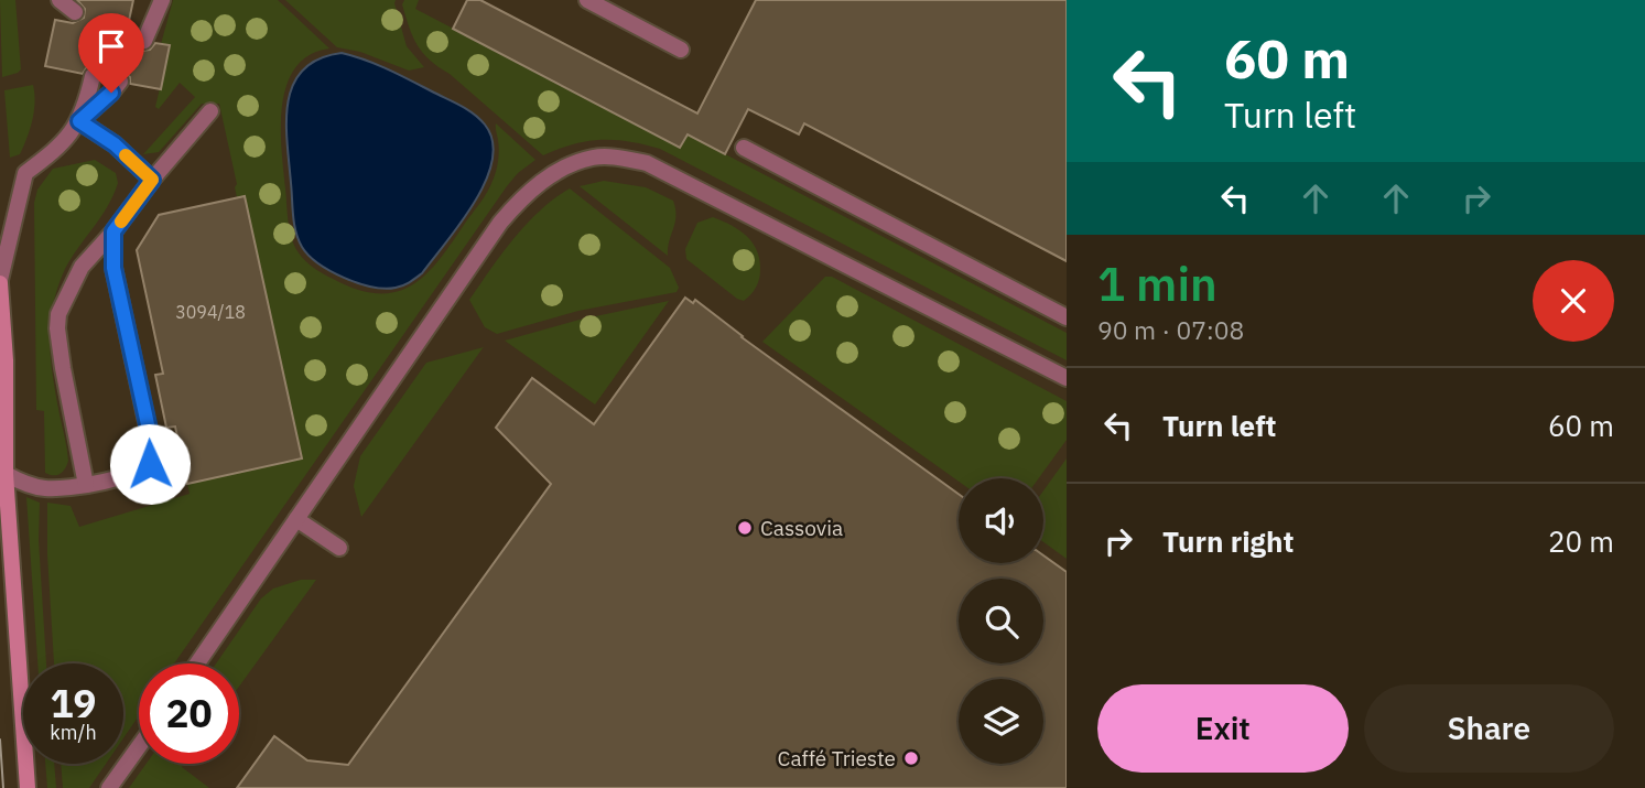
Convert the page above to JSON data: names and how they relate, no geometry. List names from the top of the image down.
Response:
{
  "places": ["Cassovia", "Caffé Trieste"],
  "house_numbers": ["3094/18"],
  "page": {
    "turn": ["60 m", "Turn left"],
    "heading": ["1 min", "90 m · 07:08"],
    "list": [
      {
        "name": "Turn left",
        "value": "60 m"
      },
      {
        "name": "Turn right",
        "value": "20 m"
      }
    ],
    "speed": "19 km/h",
    "limit": "20",
    "buttons": ["Exit", "Share"]
  }
}
